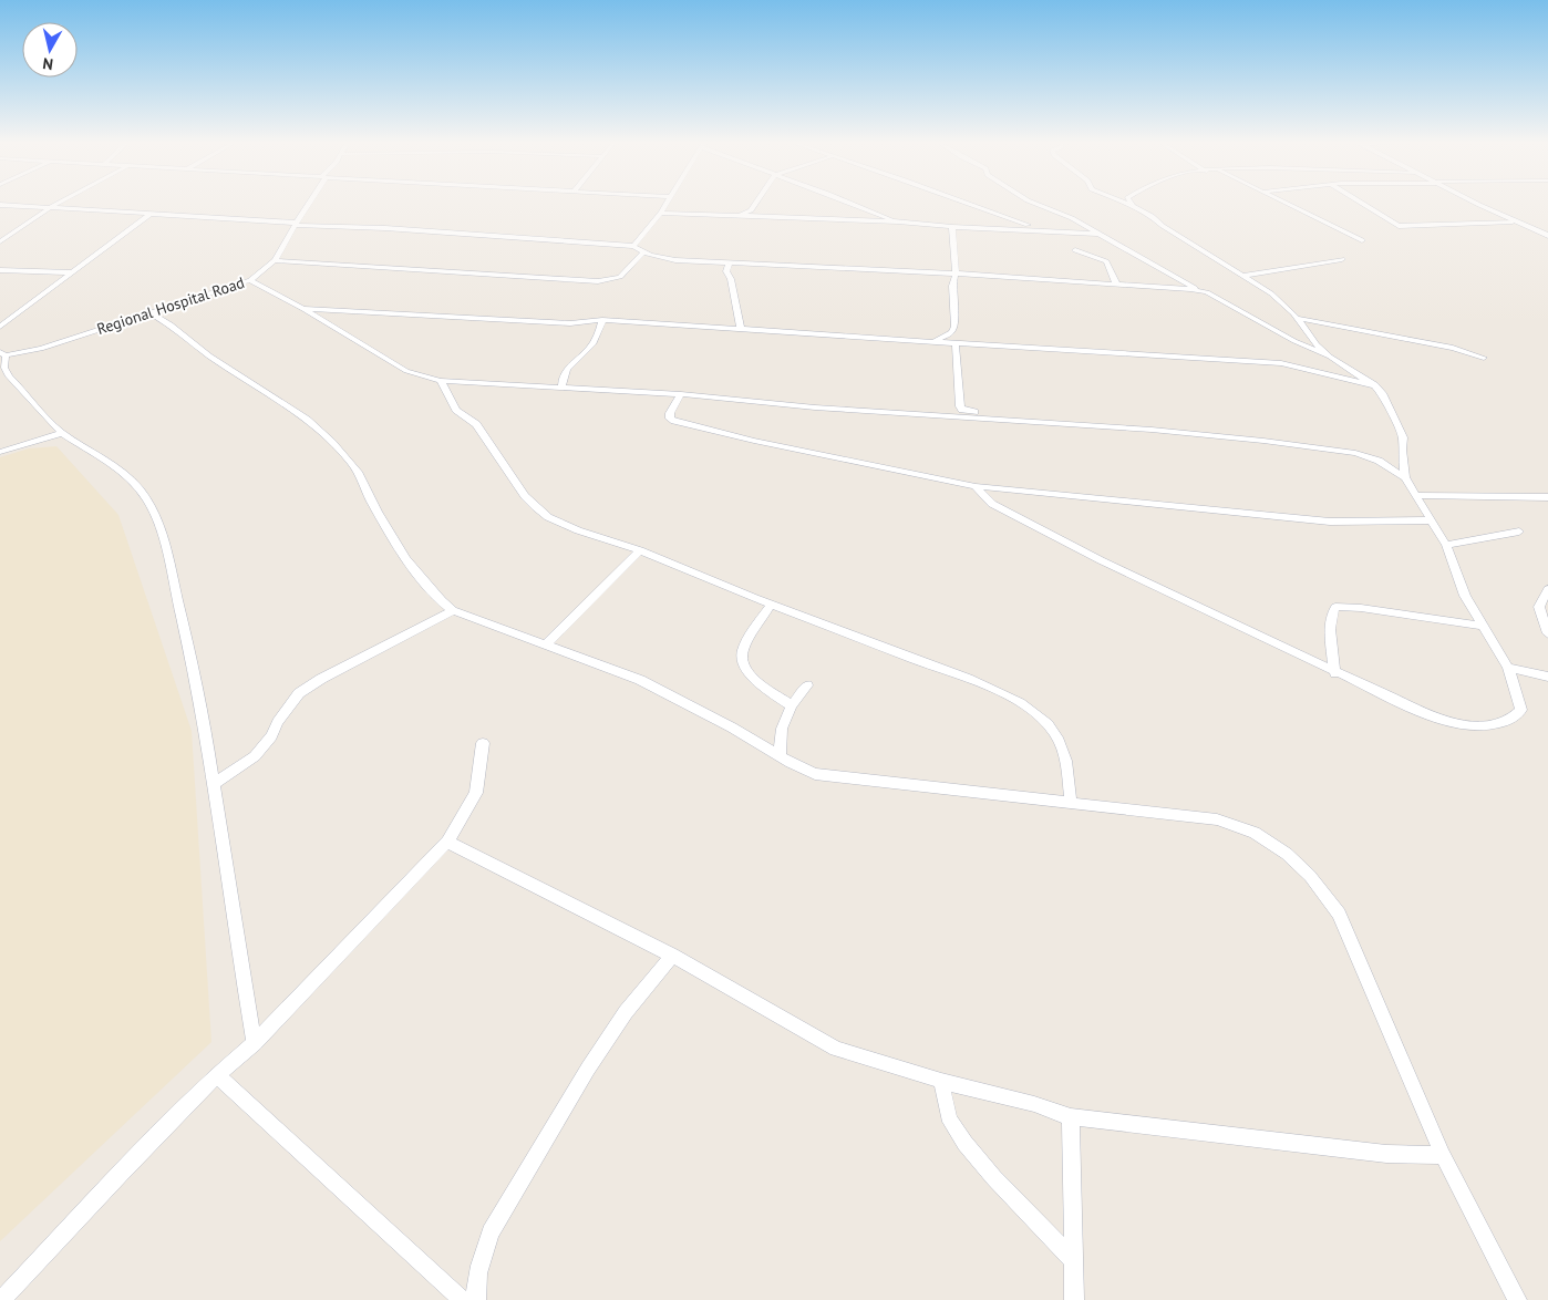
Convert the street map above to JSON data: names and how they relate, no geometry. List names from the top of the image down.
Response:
{
  "streets": {
    "street": ["Regional Hospital Road"]
  },
  "north": "bottom"
}
